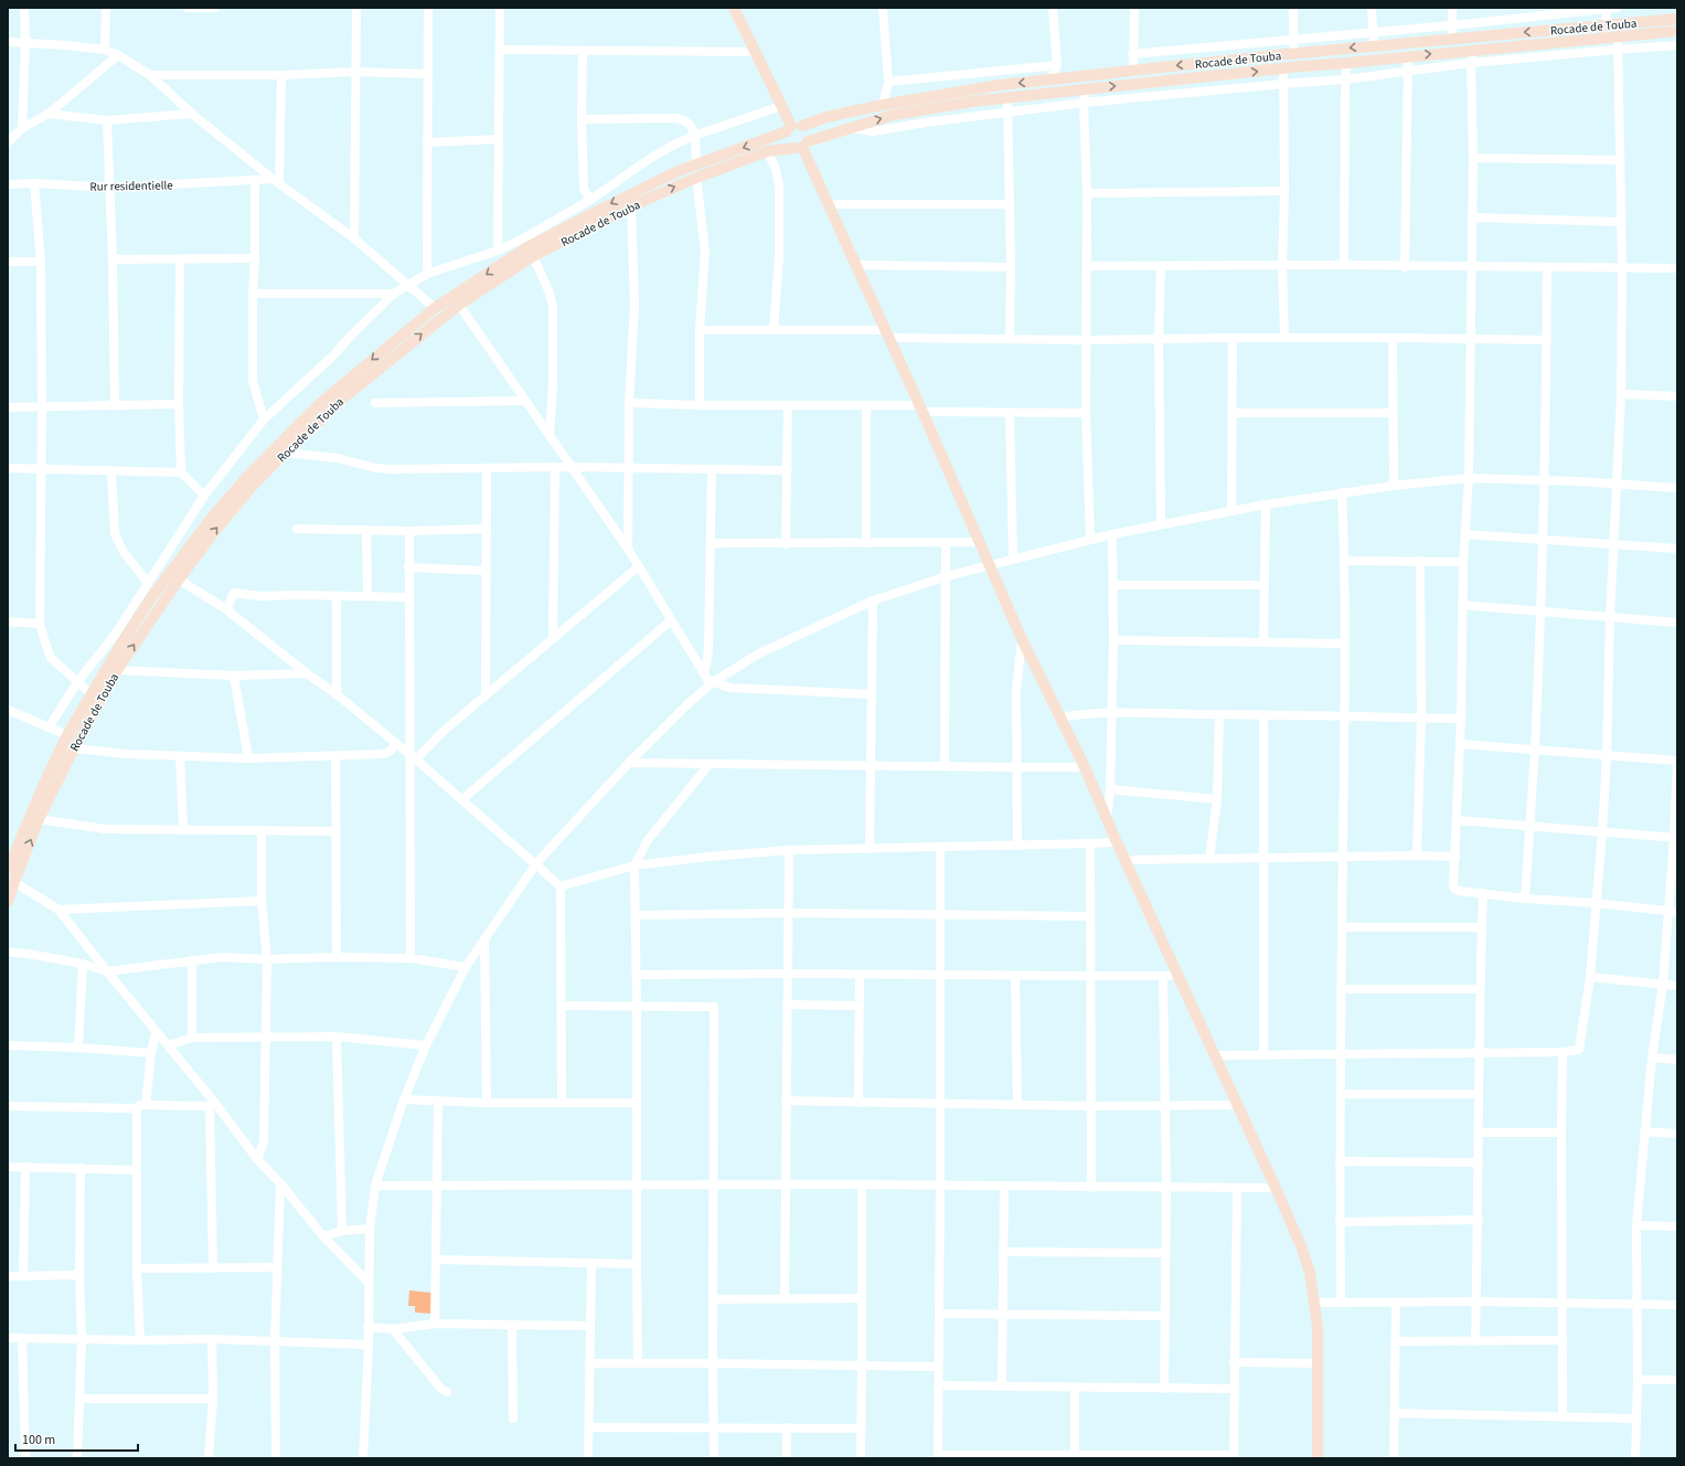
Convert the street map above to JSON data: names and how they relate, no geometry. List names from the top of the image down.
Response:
{
  "streets": {
    "main road": ["Rocade de Touba"],
    "street": ["Rur residentielle"]
  },
  "scale_bar": "100 m"
}
